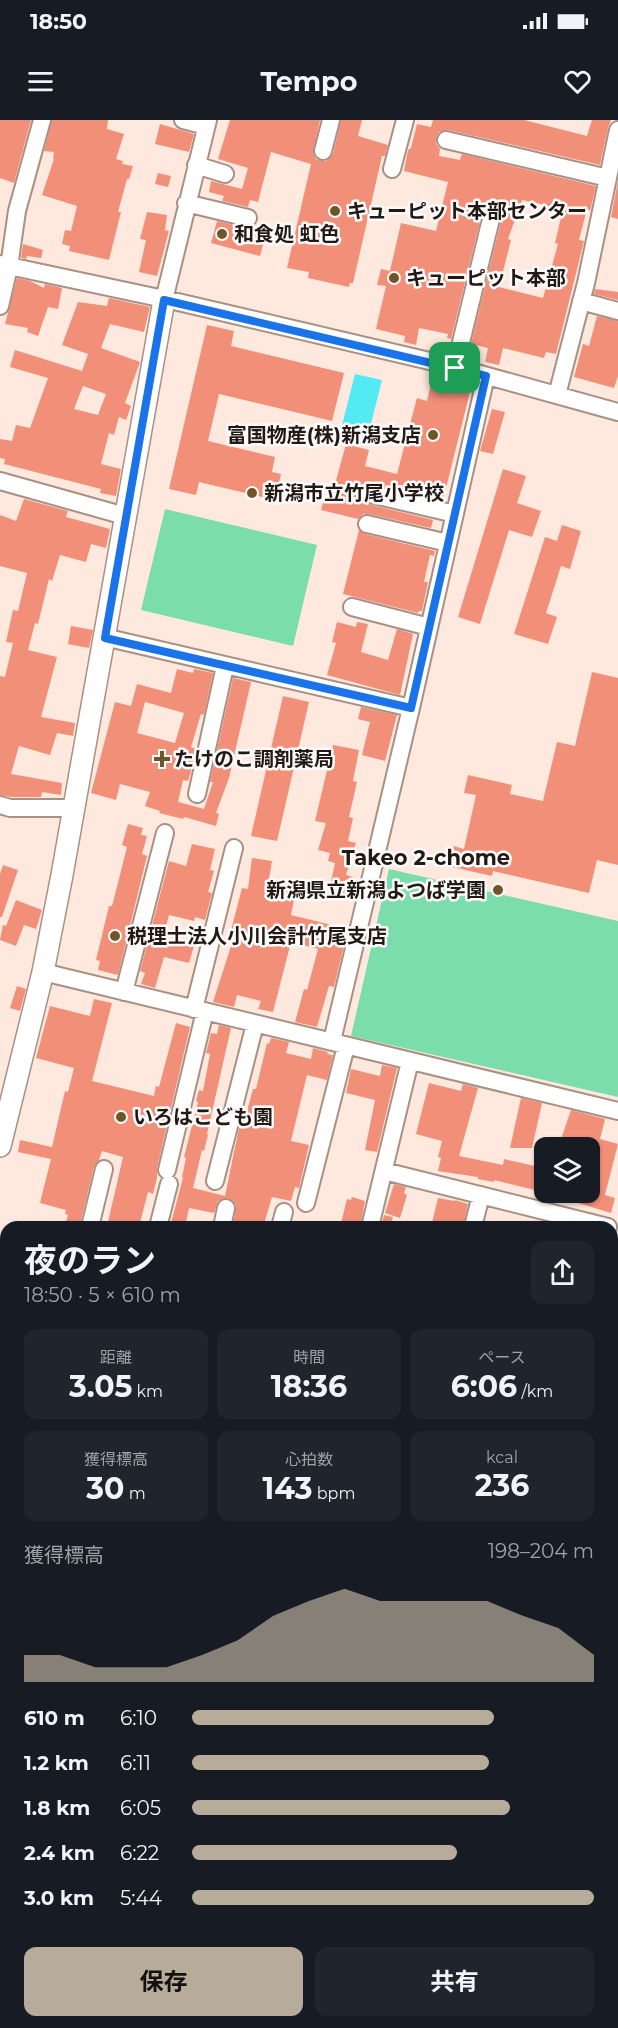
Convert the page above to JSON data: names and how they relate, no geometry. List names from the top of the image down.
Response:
{
  "districts": ["Takeo 2-chome"],
  "places": {
    "other": [
      "キューピット本部センター",
      "和食処 虹色",
      "キューピット本部",
      "富国物産(株)新潟支店",
      "新潟市立竹尾小学校",
      "新潟県立新潟よつば学園",
      "税理士法人小川会計竹尾支店",
      "いろはこども園"
    ],
    "health": ["たけのこ調剤薬局"]
  },
  "page": {
    "status": "18:50",
    "header": "Tempo",
    "heading": ["夜のラン", "18:50 · 5 × 610 m"],
    "stats": [
      ["距離", "3.05 km"],
      ["時間", "18:36"],
      ["ペース", "6:06 /km"],
      ["獲得標高", "30 m"],
      ["心拍数", "143 bpm"],
      ["kcal", "236"]
    ],
    "chart": ["獲得標高", "198–204 m"],
    "list": [
      {
        "name": "610 m",
        "note": "6:10"
      },
      {
        "name": "1.2 km",
        "note": "6:11"
      },
      {
        "name": "1.8 km",
        "note": "6:05"
      },
      {
        "name": "2.4 km",
        "note": "6:22"
      },
      {
        "name": "3.0 km",
        "note": "5:44"
      }
    ],
    "buttons": ["保存", "共有"]
  }
}
